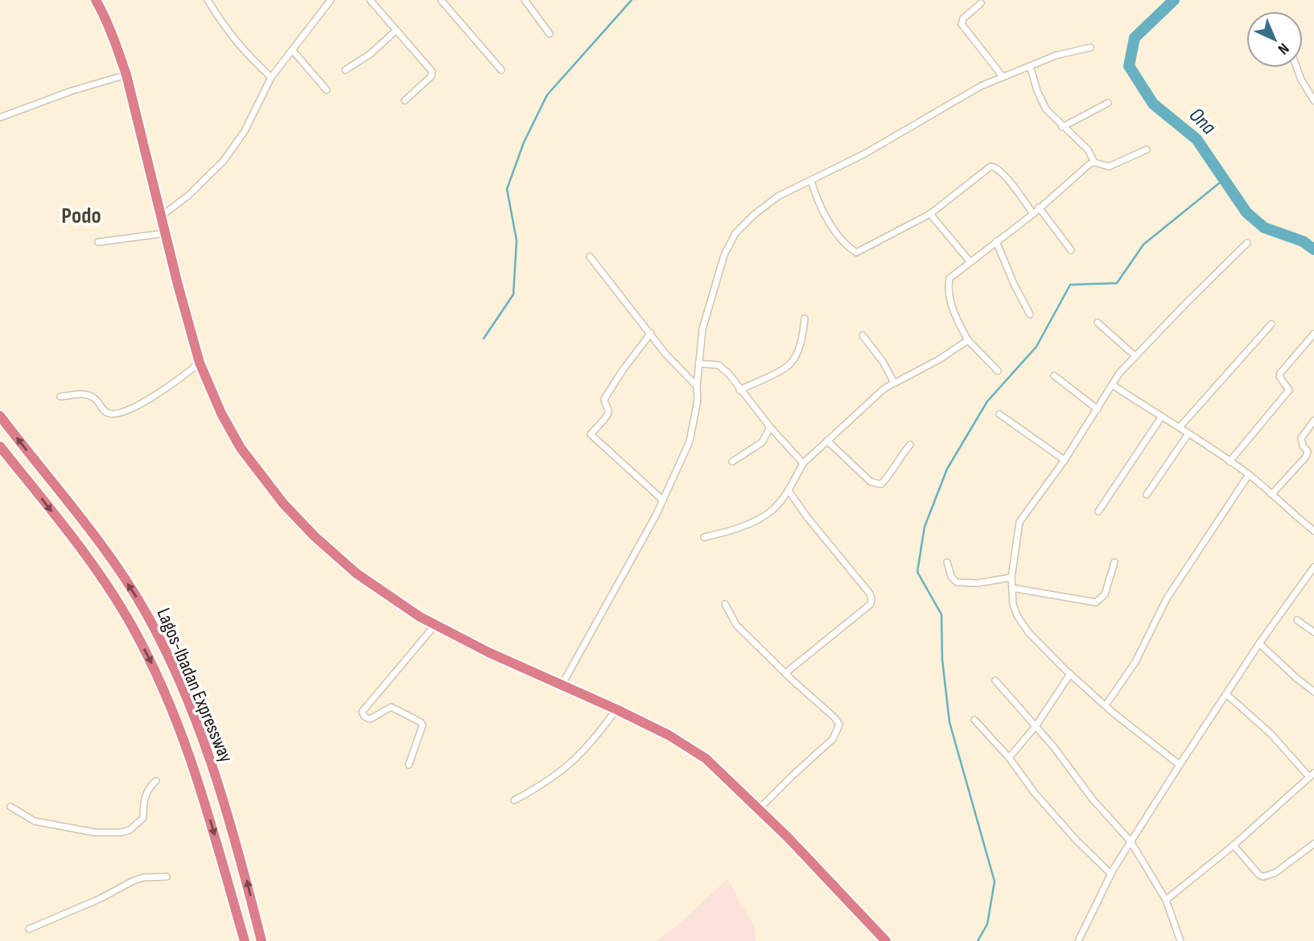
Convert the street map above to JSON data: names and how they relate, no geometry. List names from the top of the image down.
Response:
{
  "streets": {
    "highway": ["Lagos-Ibadan Expressway"]
  },
  "districts": ["Podo"],
  "water": ["Ona"],
  "north": "bottom right"
}
